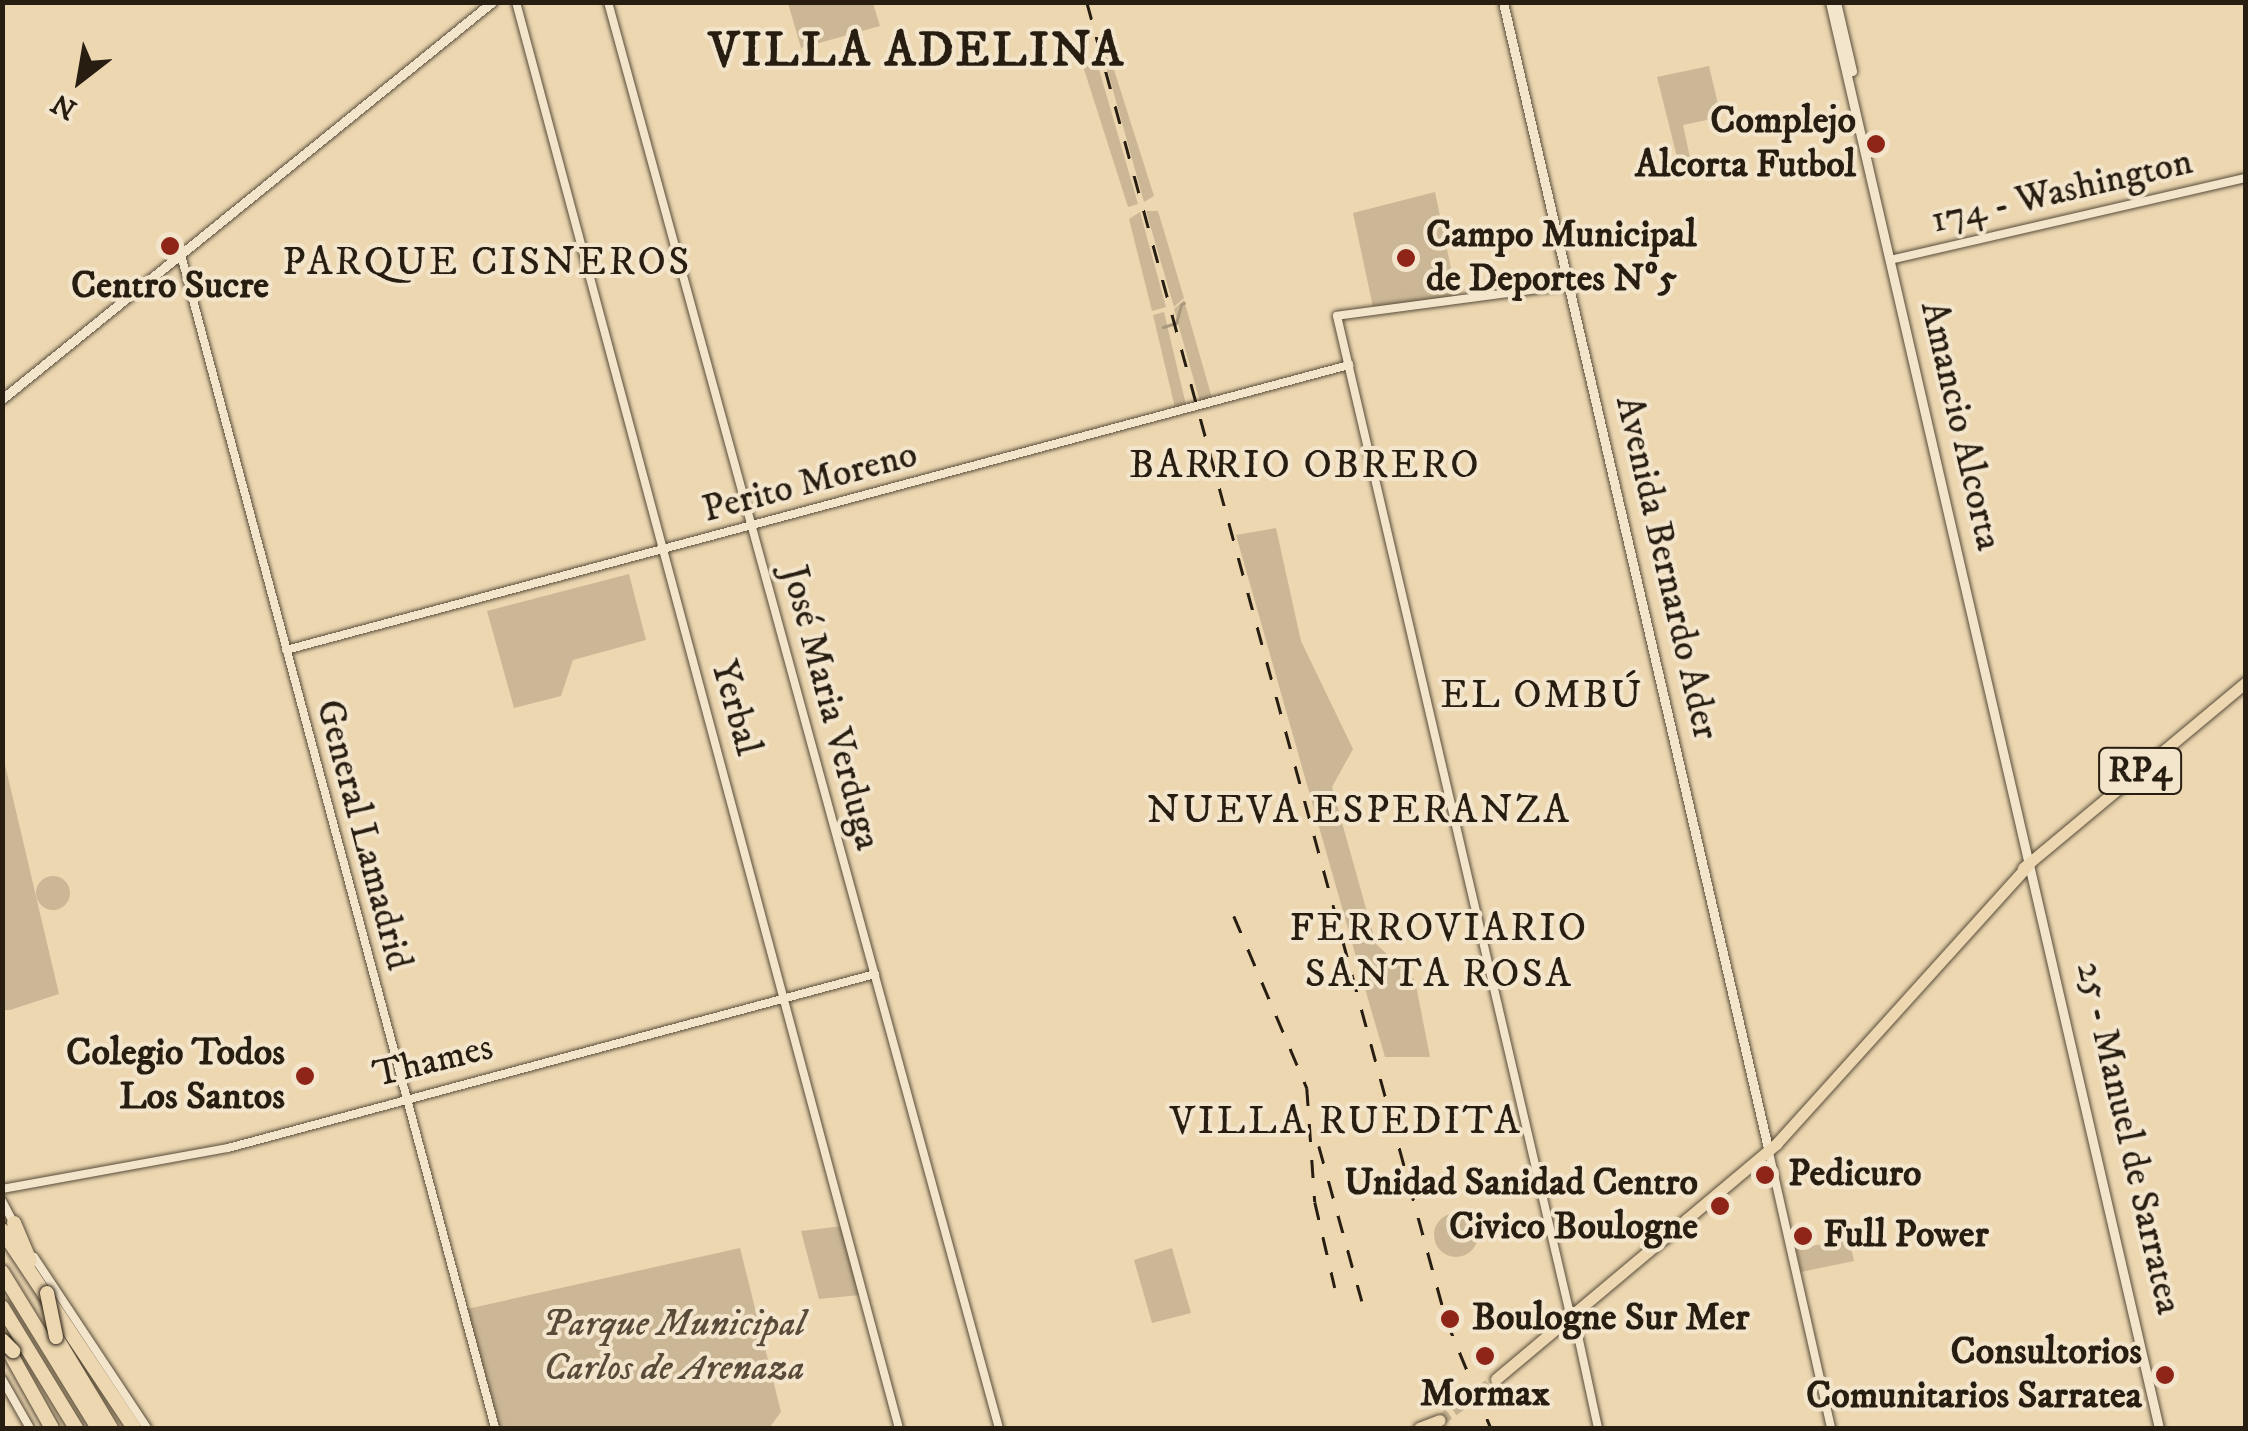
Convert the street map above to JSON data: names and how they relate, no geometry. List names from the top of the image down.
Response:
{
  "streets": {
    "main road": [
      "Amancio Alcorta",
      "Avenida Bernardo Ader",
      "RP4",
      "25 - Manuel de Sarratea"
    ],
    "street": [
      "174 - Washington",
      "Perito Moreno",
      "Yerbal",
      "José Maria Verduga",
      "General Lamadrid",
      "Thames"
    ]
  },
  "crossings": [
    ["174 - Washington", "Amancio Alcorta"],
    ["Amancio Alcorta", "RP4"],
    ["Amancio Alcorta", "25 - Manuel de Sarratea"],
    ["Perito Moreno", "Yerbal"],
    ["Perito Moreno", "José Maria Verduga"],
    ["Perito Moreno", "General Lamadrid"],
    ["Avenida Bernardo Ader", "RP4"],
    ["Yerbal", "Thames"],
    ["José Maria Verduga", "Thames"],
    ["RP4", "25 - Manuel de Sarratea"],
    ["General Lamadrid", "Thames"]
  ],
  "districts": [
    "VILLA ADELINA",
    "PARQUE CISNEROS",
    "BARRIO OBRERO",
    "EL OMBÚ",
    "NUEVA ESPERANZA",
    "FERROVIARIO SANTA ROSA",
    "VILLA RUEDITA"
  ],
  "parks": ["Parque Municipal Carlos de Arenaza"],
  "places": [
    "Complejo Alcorta Futbol",
    "Centro Sucre",
    "Campo Municipal de Deportes Nº5",
    "Colegio Todos Los Santos",
    "Pedicuro",
    "Unidad Sanidad Centro Civico Boulogne",
    "Full Power",
    "Boulogne Sur Mer",
    "Mormax",
    "Consultorios Comunitarios Sarratea"
  ],
  "north": "bottom left"
}
